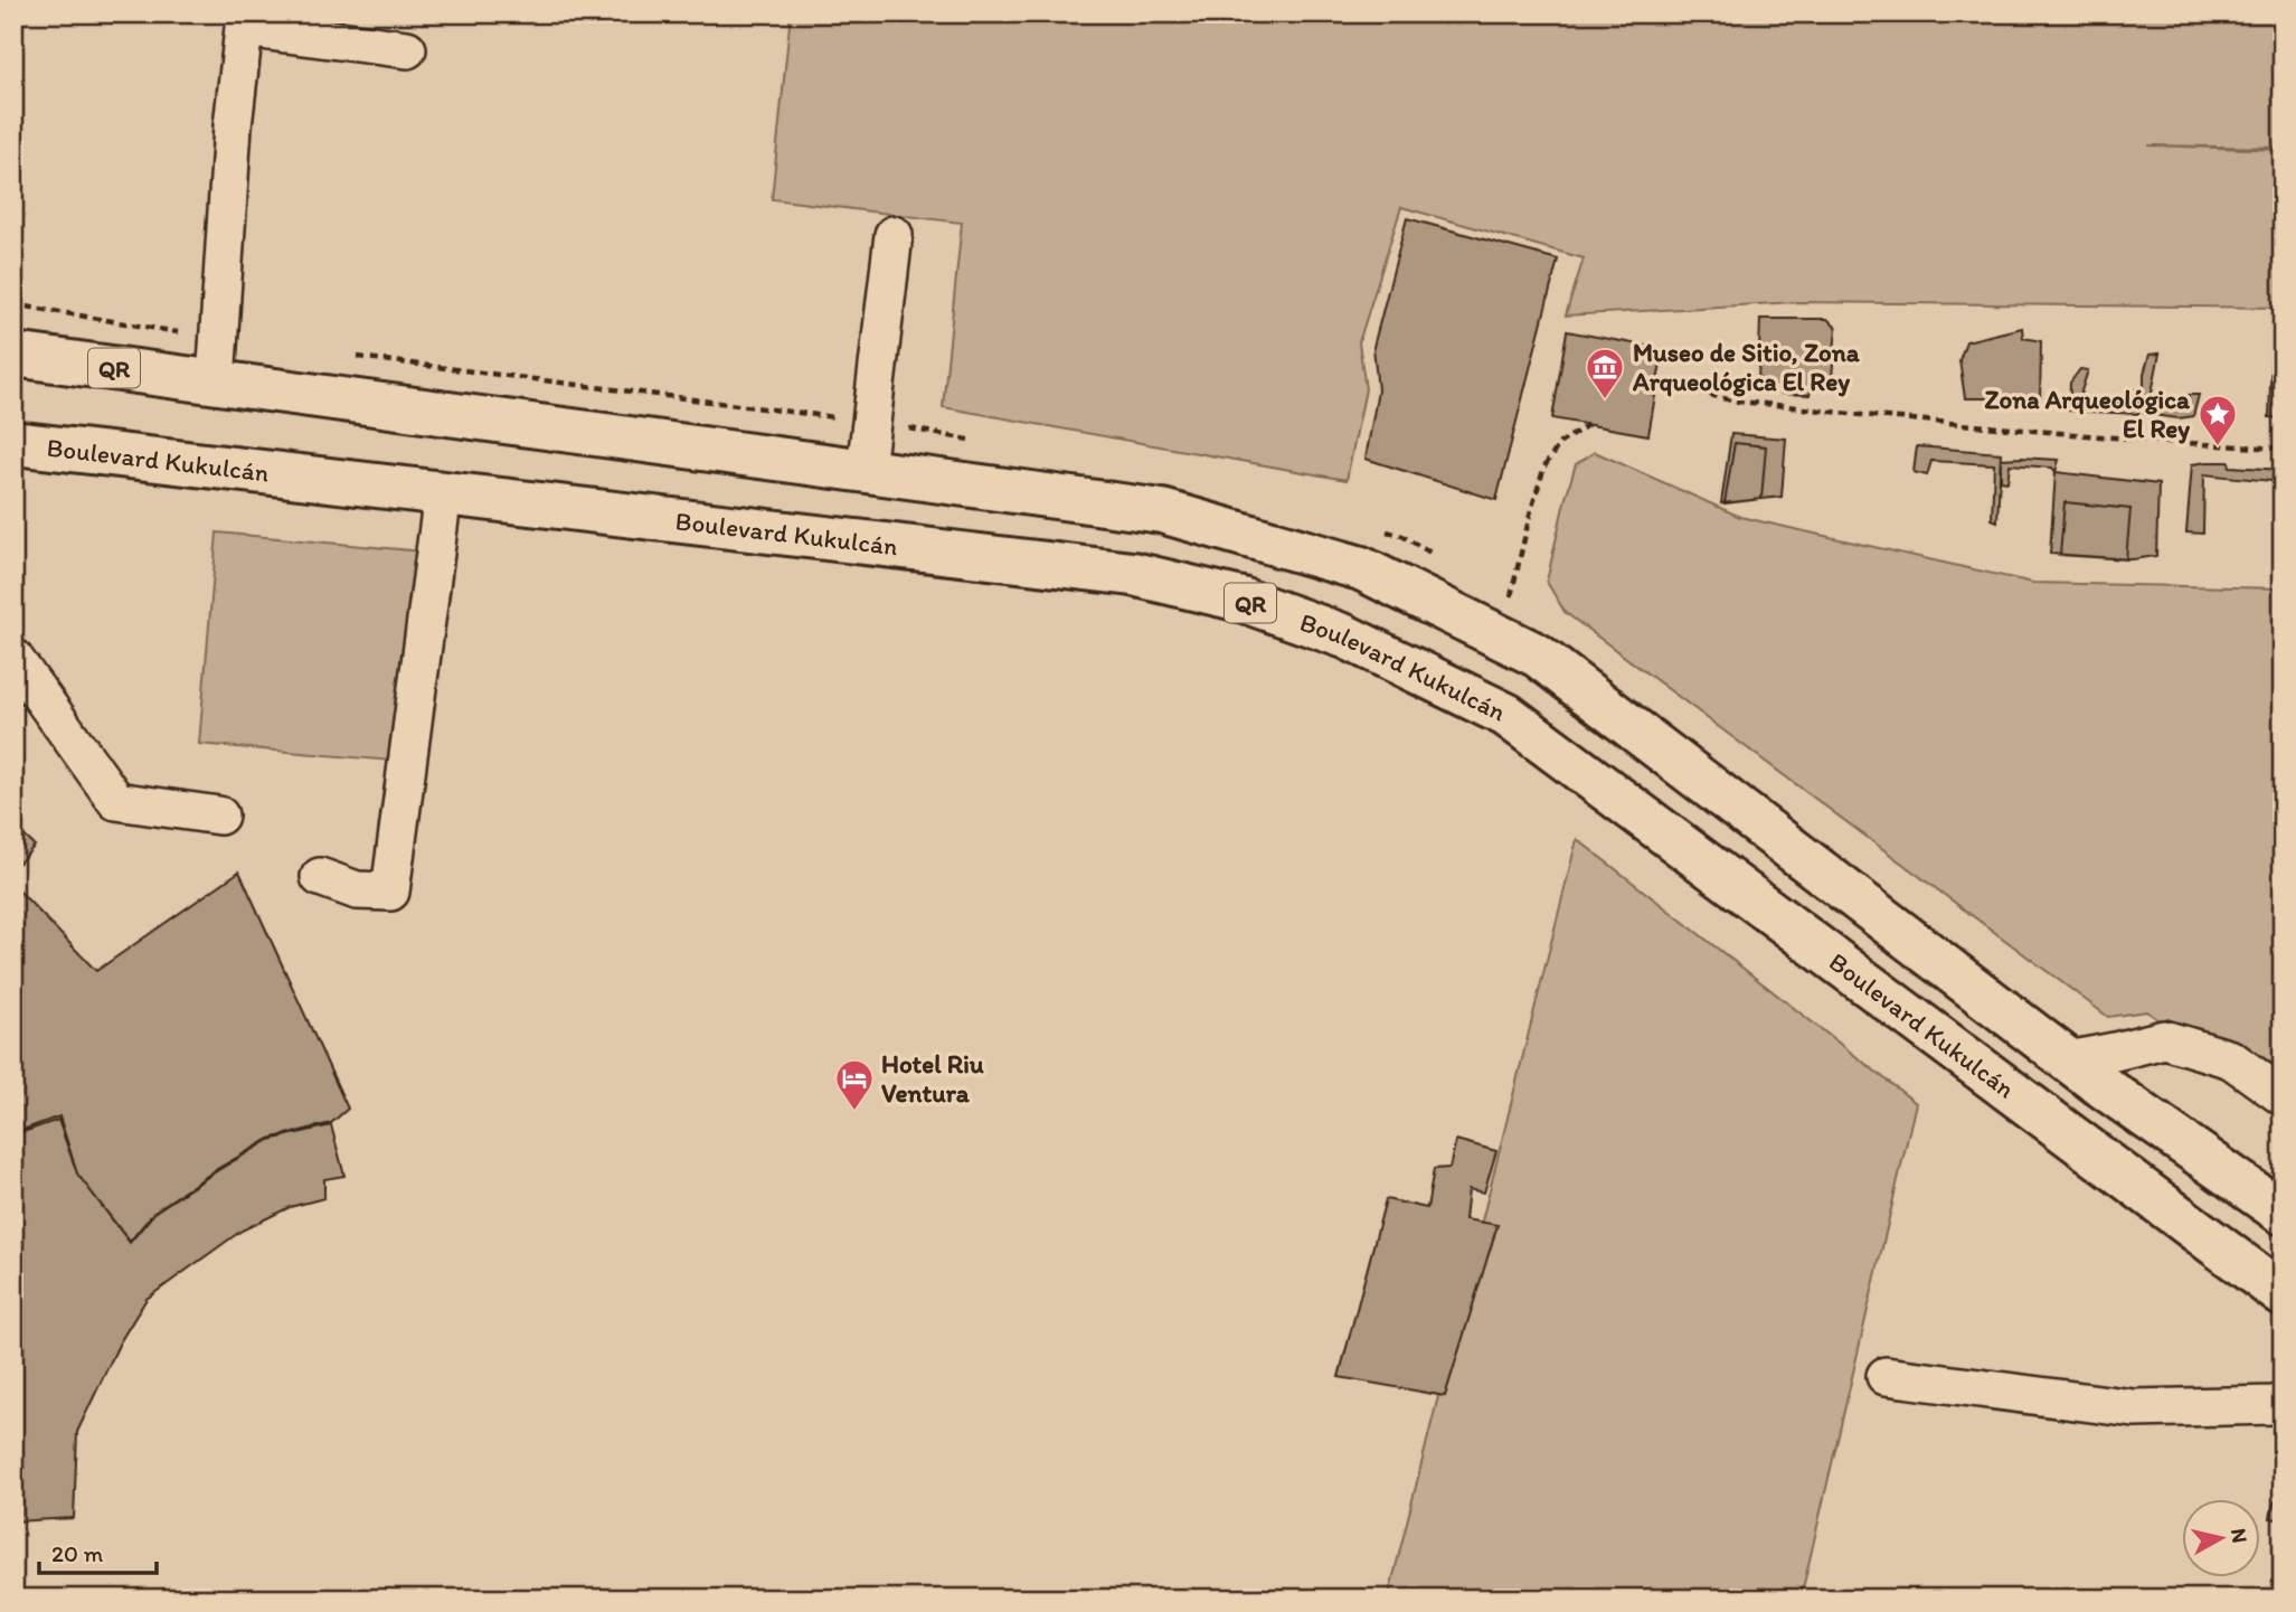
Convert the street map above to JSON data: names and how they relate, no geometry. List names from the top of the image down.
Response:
{
  "streets": {
    "main road": ["QR", "Boulevard Kukulcán"]
  },
  "places": {
    "museum": ["Museo de Sitio, Zona Arqueológica El Rey"],
    "place": ["Zona Arqueológica El Rey"],
    "hotel": ["Hotel Riu Ventura"]
  },
  "scale_bar": "20 m",
  "north": "right"
}
